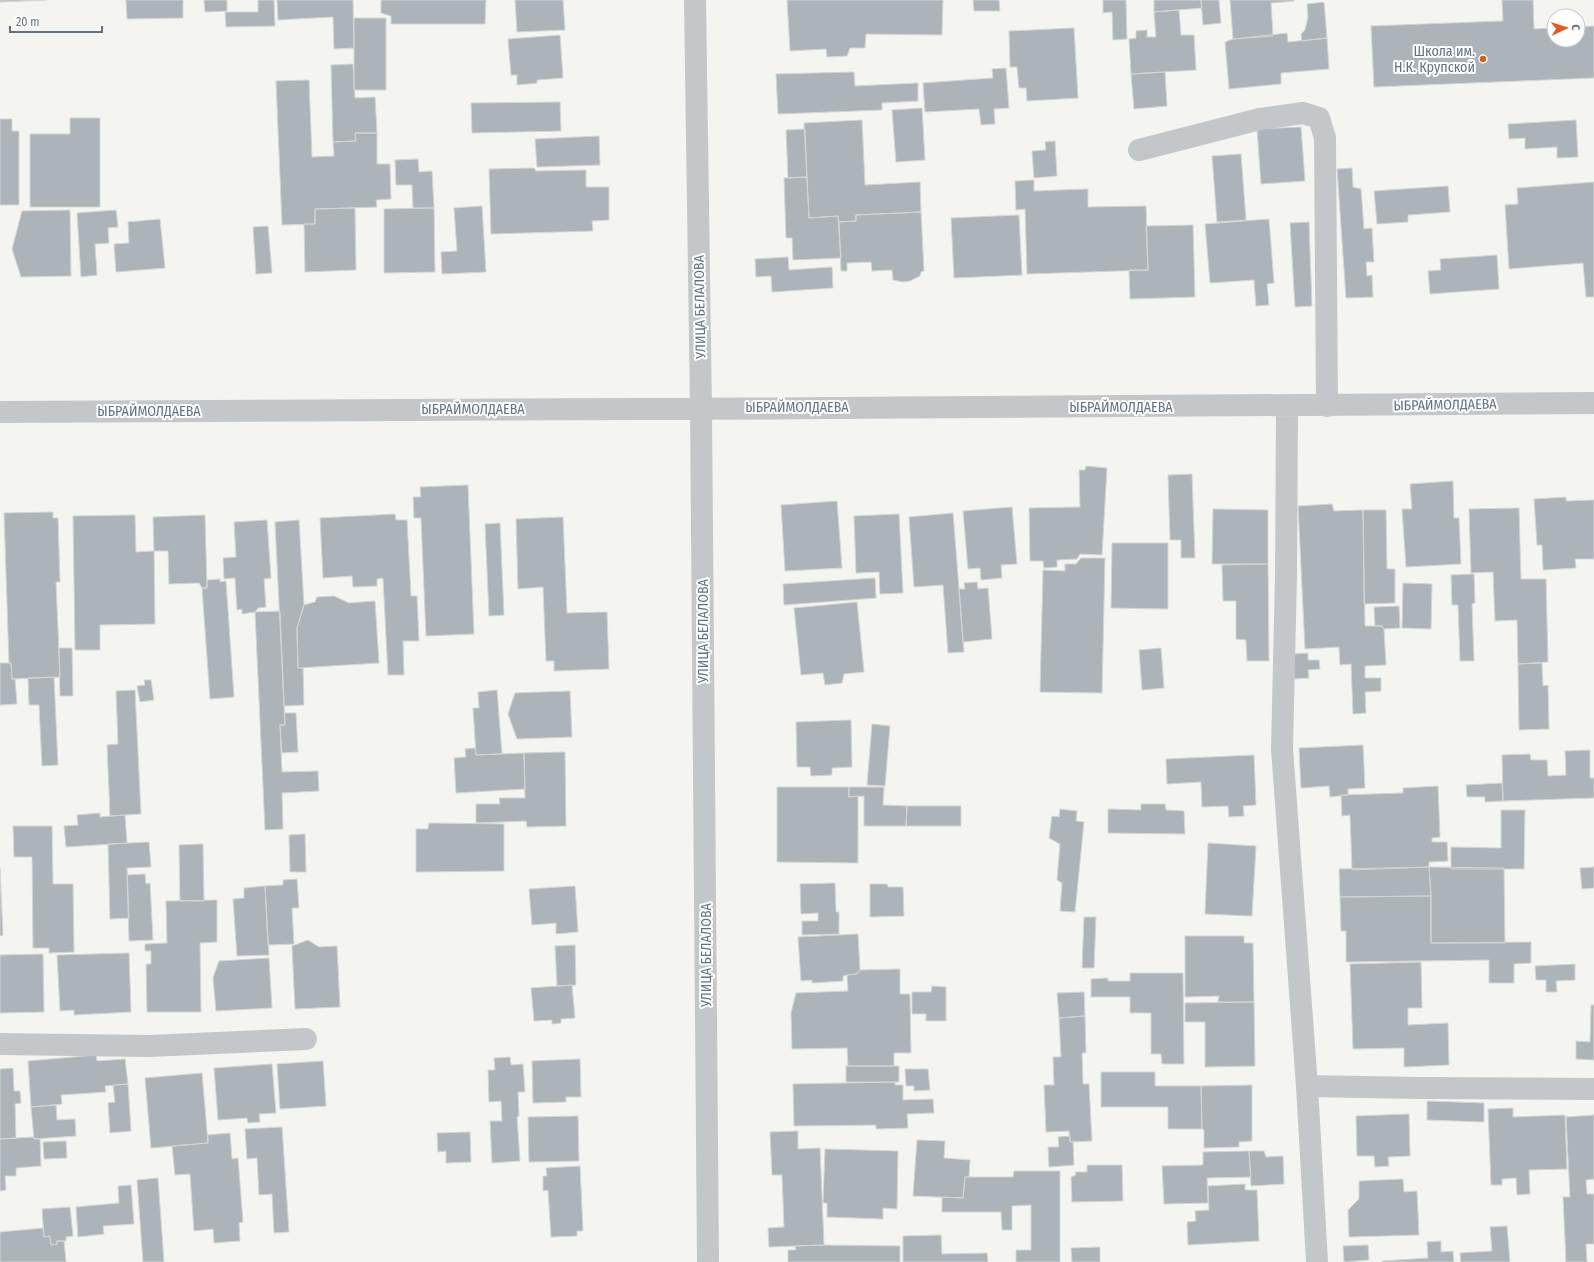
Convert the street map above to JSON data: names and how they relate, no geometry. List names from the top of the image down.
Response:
{
  "streets": {
    "street": ["УЛИЦА БЕЛАЛОВА", "ЫБРАЙМОЛДАЕВА"]
  },
  "crossings": [
    ["УЛИЦА БЕЛАЛОВА", "ЫБРАЙМОЛДАЕВА"]
  ],
  "places": ["Школа им. Н.К. Крупской"],
  "scale_bar": "20 m",
  "north": "right"
}
